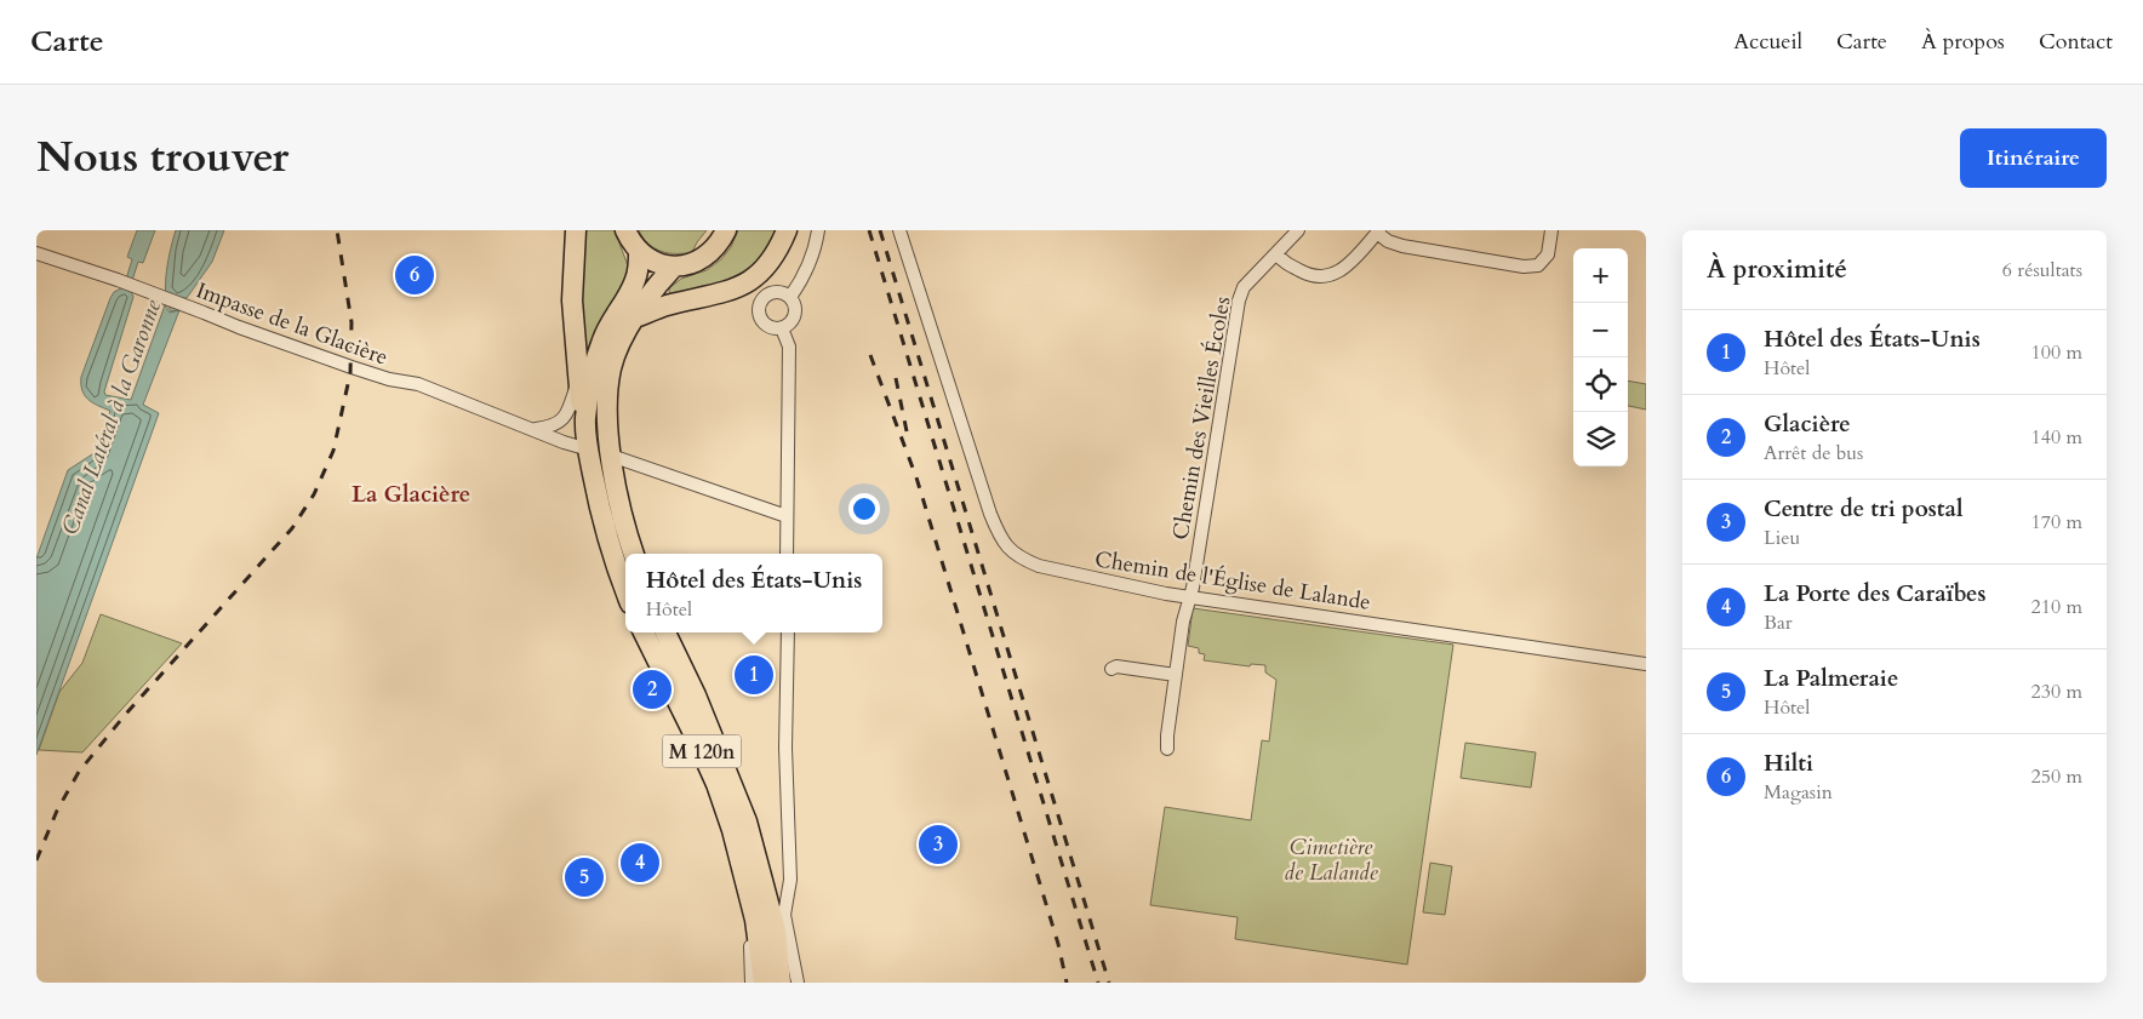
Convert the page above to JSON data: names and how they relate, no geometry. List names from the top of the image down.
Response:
{
  "streets": {
    "main road": ["M 120n"],
    "street": ["Impasse de la Glacière", "Chemin des Vieilles Écoles", "Chemin de l'Église de Lalande"]
  },
  "crossings": [
    ["Chemin des Vieilles Écoles", "Chemin de l'Église de Lalande"]
  ],
  "districts": ["La Glacière"],
  "water": ["Canal Latéral à la Garonne"],
  "parks": ["Cimetière de Lalande"],
  "page": {
    "header": "Carte",
    "nav": [
      "Accueil",
      "Carte",
      "À propos",
      "Contact"
    ],
    "title": "Nous trouver",
    "buttons": "Itinéraire",
    "heading": ["À proximité", "6 résultats"],
    "map_buttons": ["+", "−"],
    "pins": [
      "6",
      "1",
      "2",
      "3",
      "4",
      "5"
    ],
    "list": [
      {
        "mark": "1",
        "name": "Hôtel des États-Unis",
        "note": "Hôtel",
        "value": "100 m"
      },
      {
        "mark": "2",
        "name": "Glacière",
        "note": "Arrêt de bus",
        "value": "140 m"
      },
      {
        "mark": "3",
        "name": "Centre de tri postal",
        "note": "Lieu",
        "value": "170 m"
      },
      {
        "mark": "4",
        "name": "La Porte des Caraïbes",
        "note": "Bar",
        "value": "210 m"
      },
      {
        "mark": "5",
        "name": "La Palmeraie",
        "note": "Hôtel",
        "value": "230 m"
      },
      {
        "mark": "6",
        "name": "Hilti",
        "note": "Magasin",
        "value": "250 m"
      }
    ],
    "popup": ["Hôtel des États-Unis", "Hôtel"]
  }
}
